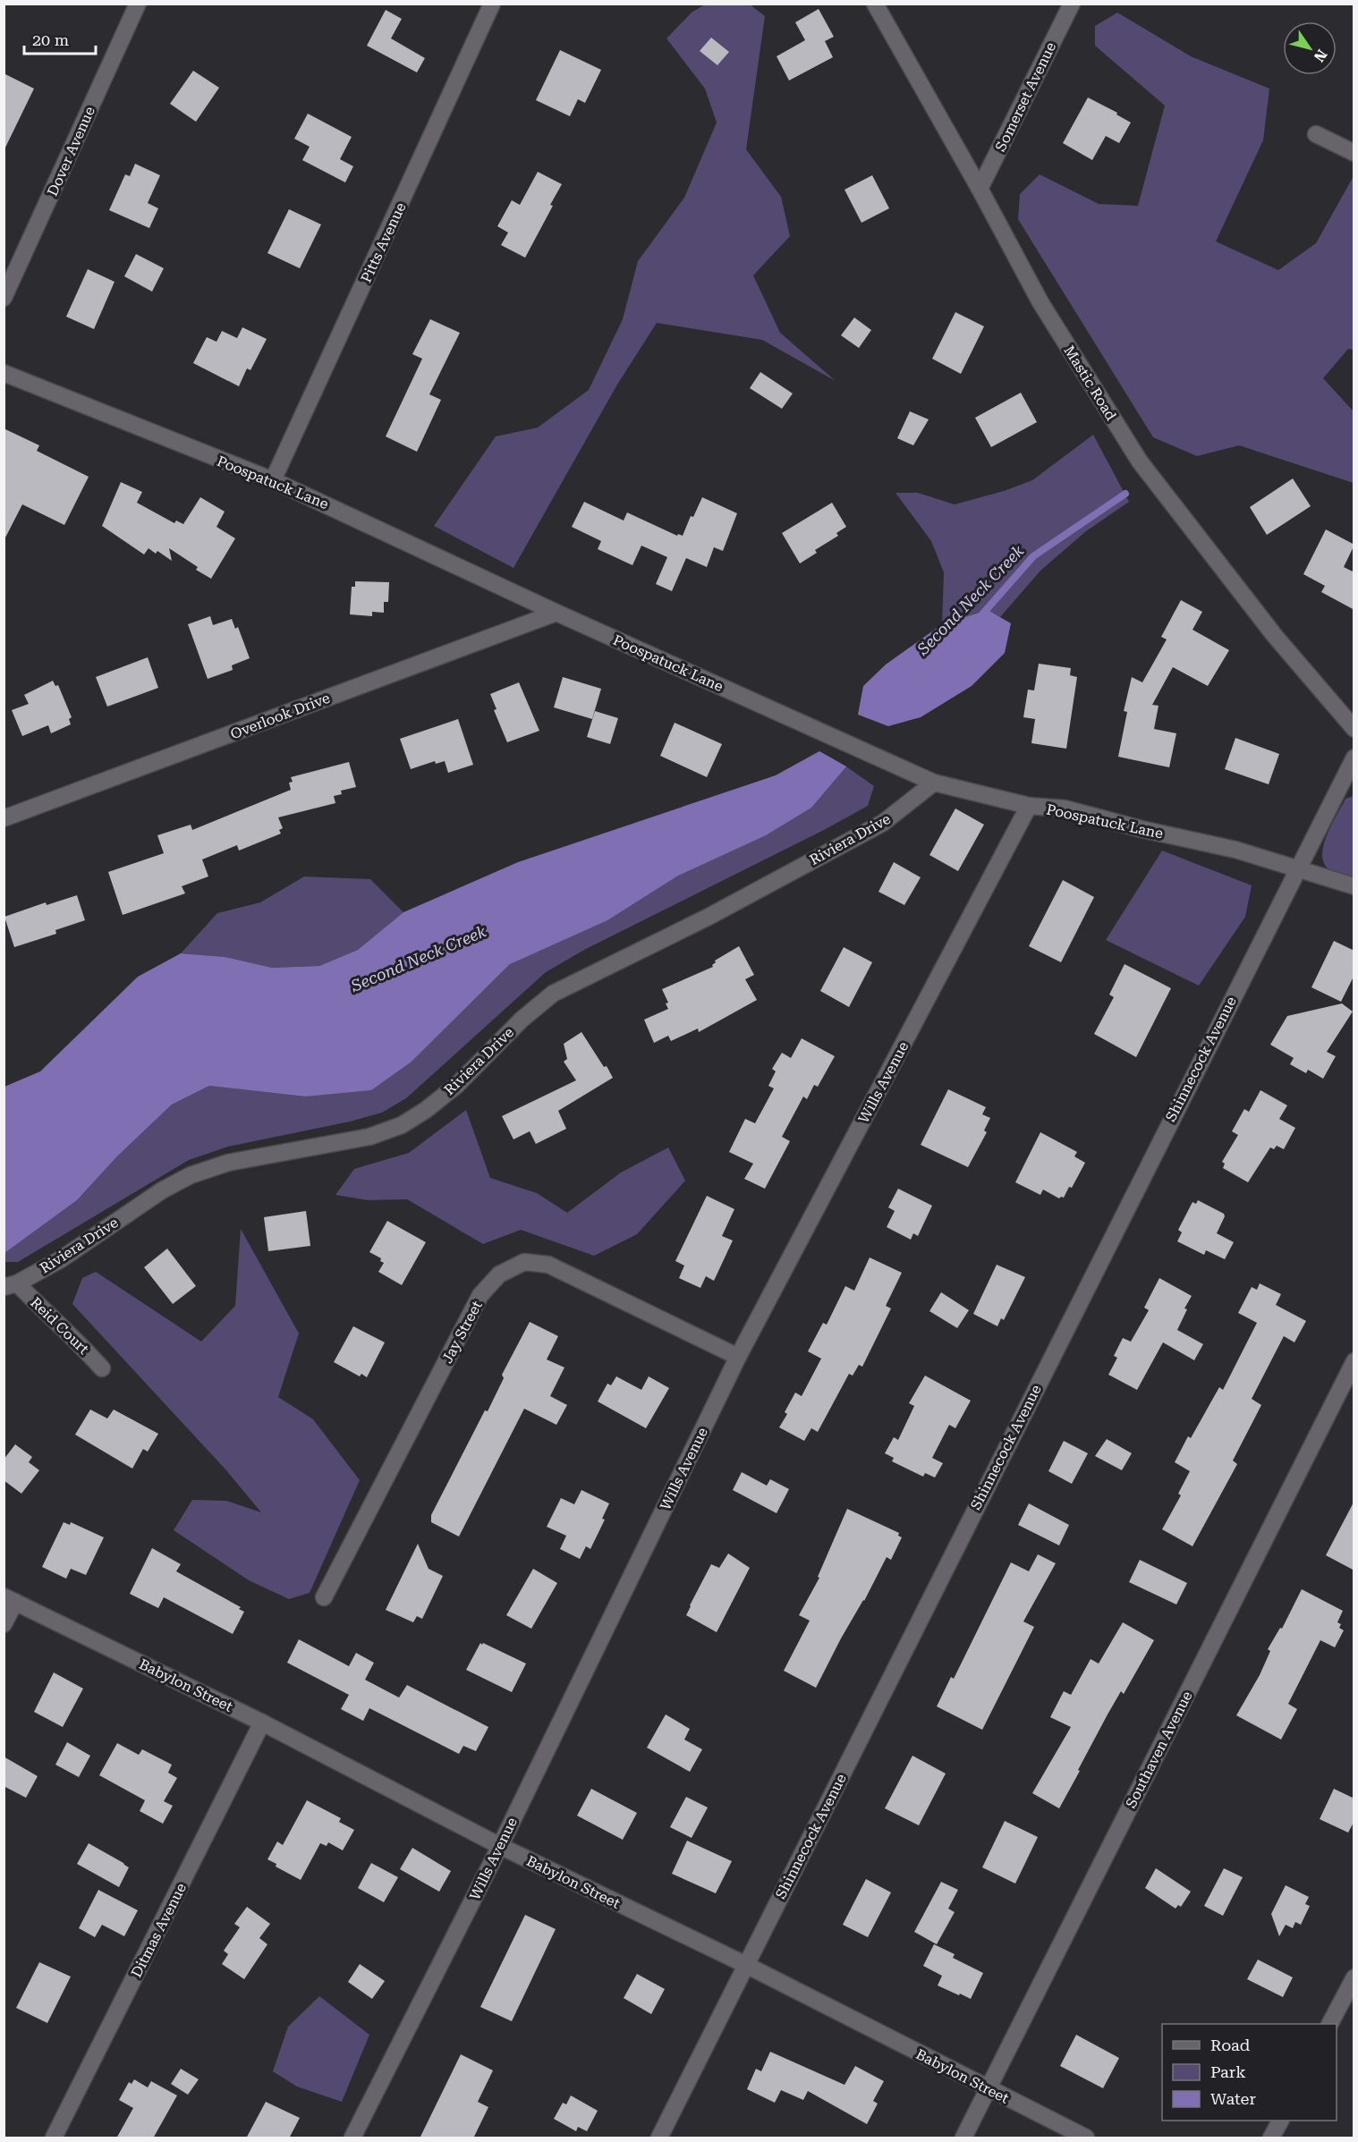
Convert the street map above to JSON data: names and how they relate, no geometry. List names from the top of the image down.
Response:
{
  "streets": {
    "street": [
      "Somerset Avenue",
      "Dover Avenue",
      "Pitts Avenue",
      "Mastic Road",
      "Poospatuck Lane",
      "Overlook Drive",
      "Riviera Drive",
      "Shinnecock Avenue",
      "Wills Avenue",
      "Reid Court",
      "Jay Street",
      "Babylon Street",
      "Southaven Avenue",
      "Ditmas Avenue"
    ]
  },
  "crossings": [
    ["Somerset Avenue", "Mastic Road"],
    ["Pitts Avenue", "Poospatuck Lane"],
    ["Poospatuck Lane", "Overlook Drive"],
    ["Poospatuck Lane", "Riviera Drive"],
    ["Poospatuck Lane", "Shinnecock Avenue"],
    ["Poospatuck Lane", "Wills Avenue"],
    ["Riviera Drive", "Reid Court"],
    ["Shinnecock Avenue", "Babylon Street"],
    ["Wills Avenue", "Jay Street"],
    ["Wills Avenue", "Babylon Street"],
    ["Babylon Street", "Southaven Avenue"],
    ["Babylon Street", "Ditmas Avenue"]
  ],
  "water": ["Second Neck Creek"],
  "legend": ["Road", "Park", "Water"],
  "scale_bar": "20 m",
  "north": "bottom right"
}
